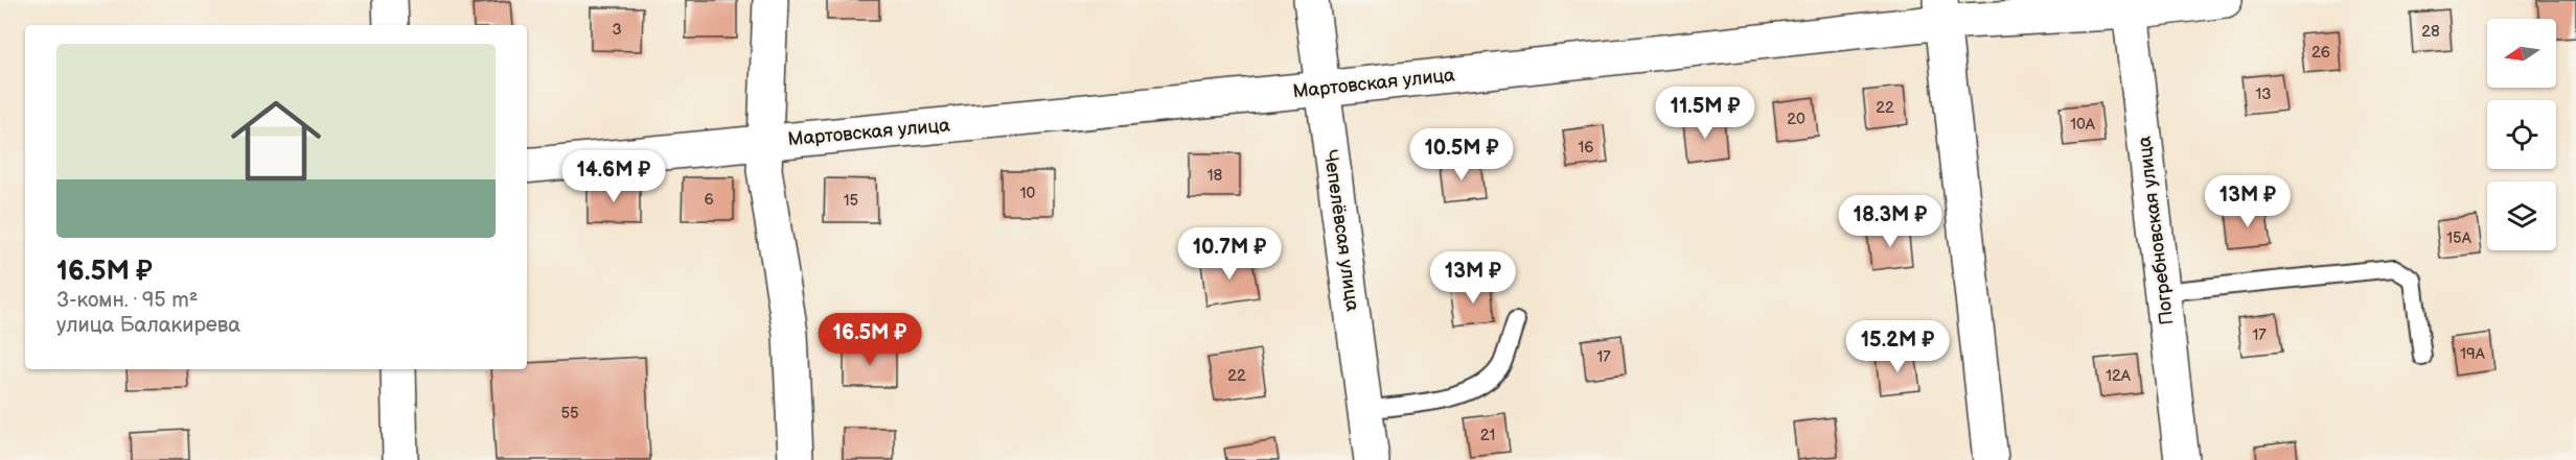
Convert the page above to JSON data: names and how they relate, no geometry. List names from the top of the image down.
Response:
{
  "streets": {
    "street": ["Мартовская улица", "Чепелёвсая улица", "Погребновская улица"]
  },
  "crossings": [
    ["Мартовская улица", "Чепелёвсая улица"],
    ["Мартовская улица", "Погребновская улица"]
  ],
  "house_numbers": [
    "3",
    "28",
    "26",
    "13",
    "22",
    "20",
    "10А",
    "16",
    "18",
    "10",
    "6",
    "15",
    "15А",
    "17",
    "19А",
    "17",
    "22",
    "12А",
    "55",
    "21"
  ],
  "north": "left",
  "page": {
    "list": [
      {
        "name": "16.5M ₽",
        "note": "3-комн. · 95 m² · улица Балакирева"
      }
    ],
    "price": [
      "11.5M ₽",
      "10.5M ₽",
      "14.6M ₽",
      "13M ₽",
      "18.3M ₽",
      "10.7M ₽",
      "13M ₽",
      "16.5M ₽",
      "15.2M ₽"
    ]
  }
}
